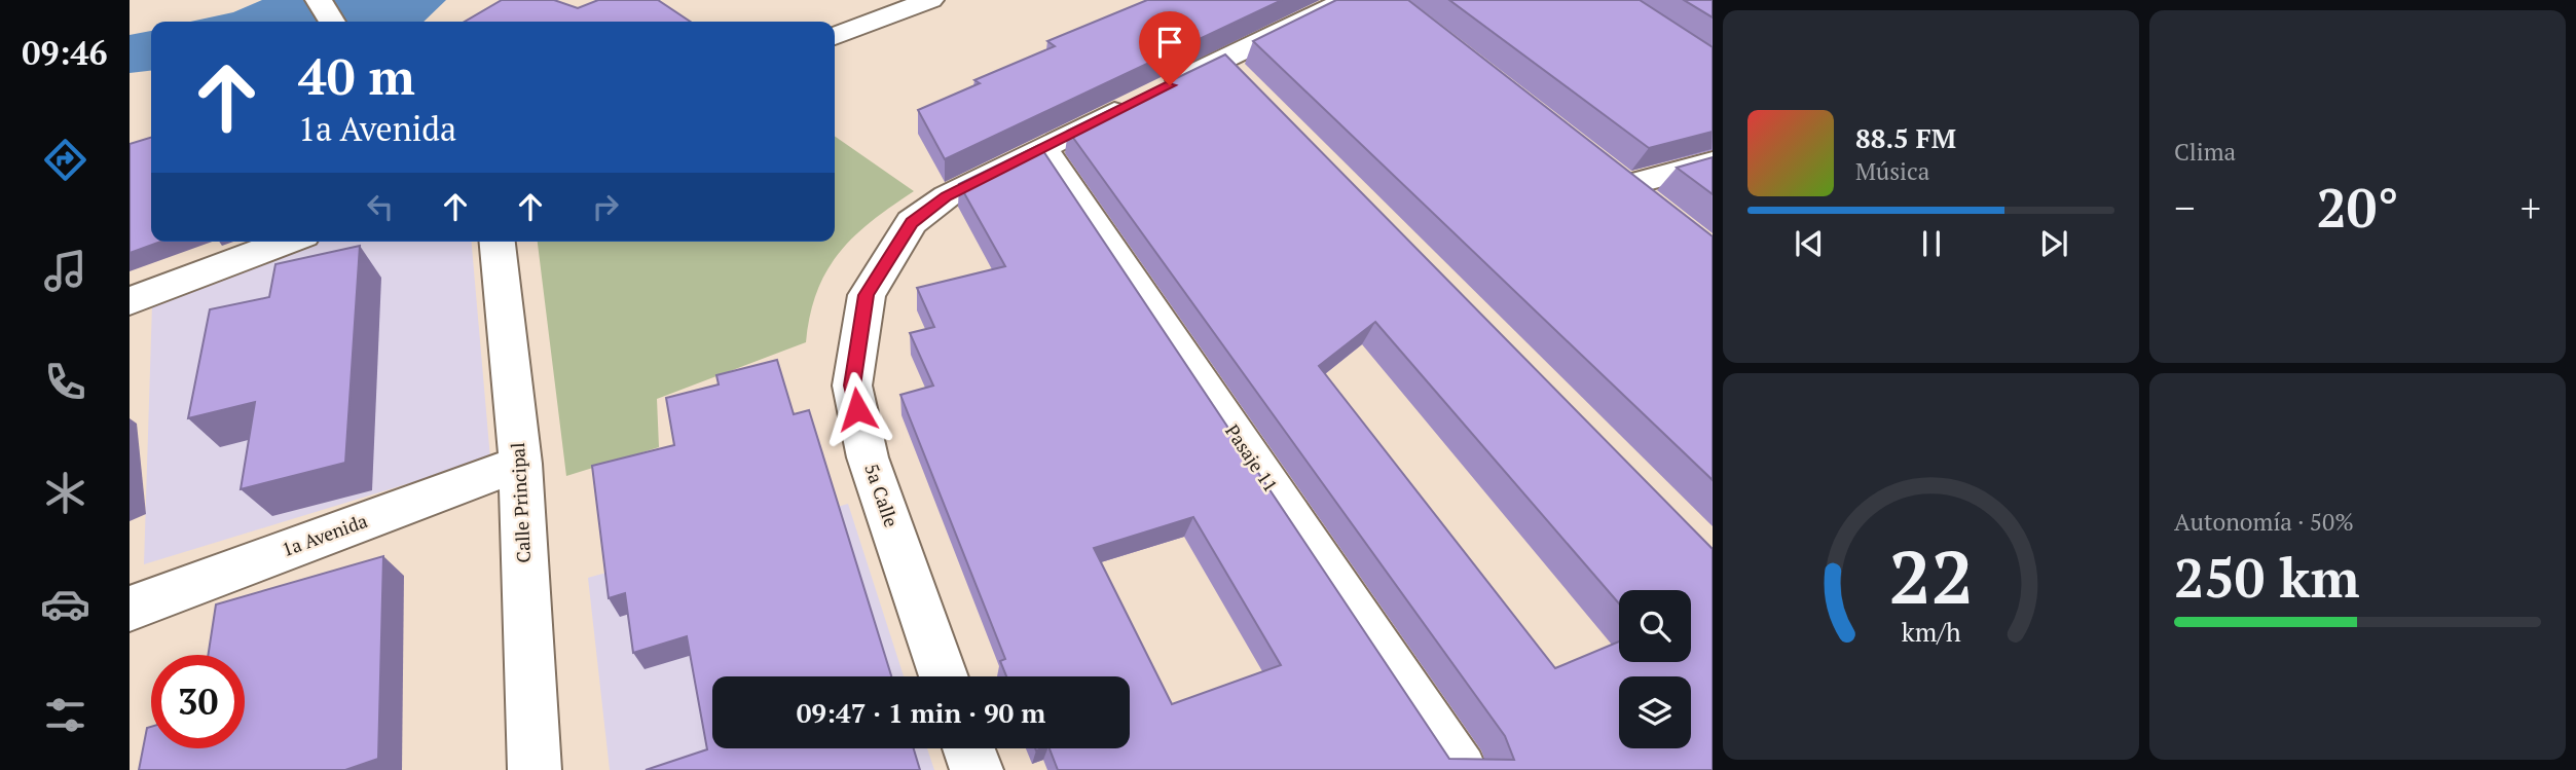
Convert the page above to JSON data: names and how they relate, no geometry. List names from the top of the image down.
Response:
{
  "streets": {
    "street": [
      "Pasaje 11",
      "5a Calle",
      "Calle Principal",
      "1a Avenida"
    ]
  },
  "crossings": [
    ["Pasaje 11", "5a Calle"],
    ["Calle Principal", "1a Avenida"]
  ],
  "page": {
    "tabs": "09:46",
    "tile": [
      "Clima",
      ["Autonomía · 50%", "250 km"]
    ],
    "turn": ["40 m", "1a Avenida"],
    "song": ["88.5 FM", "Música"],
    "heat": ["−", "20°", "+"],
    "limit": "30",
    "trip": "09:47 · 1 min · 90 m",
    "gauge": ["22", "km/h"]
  }
}
